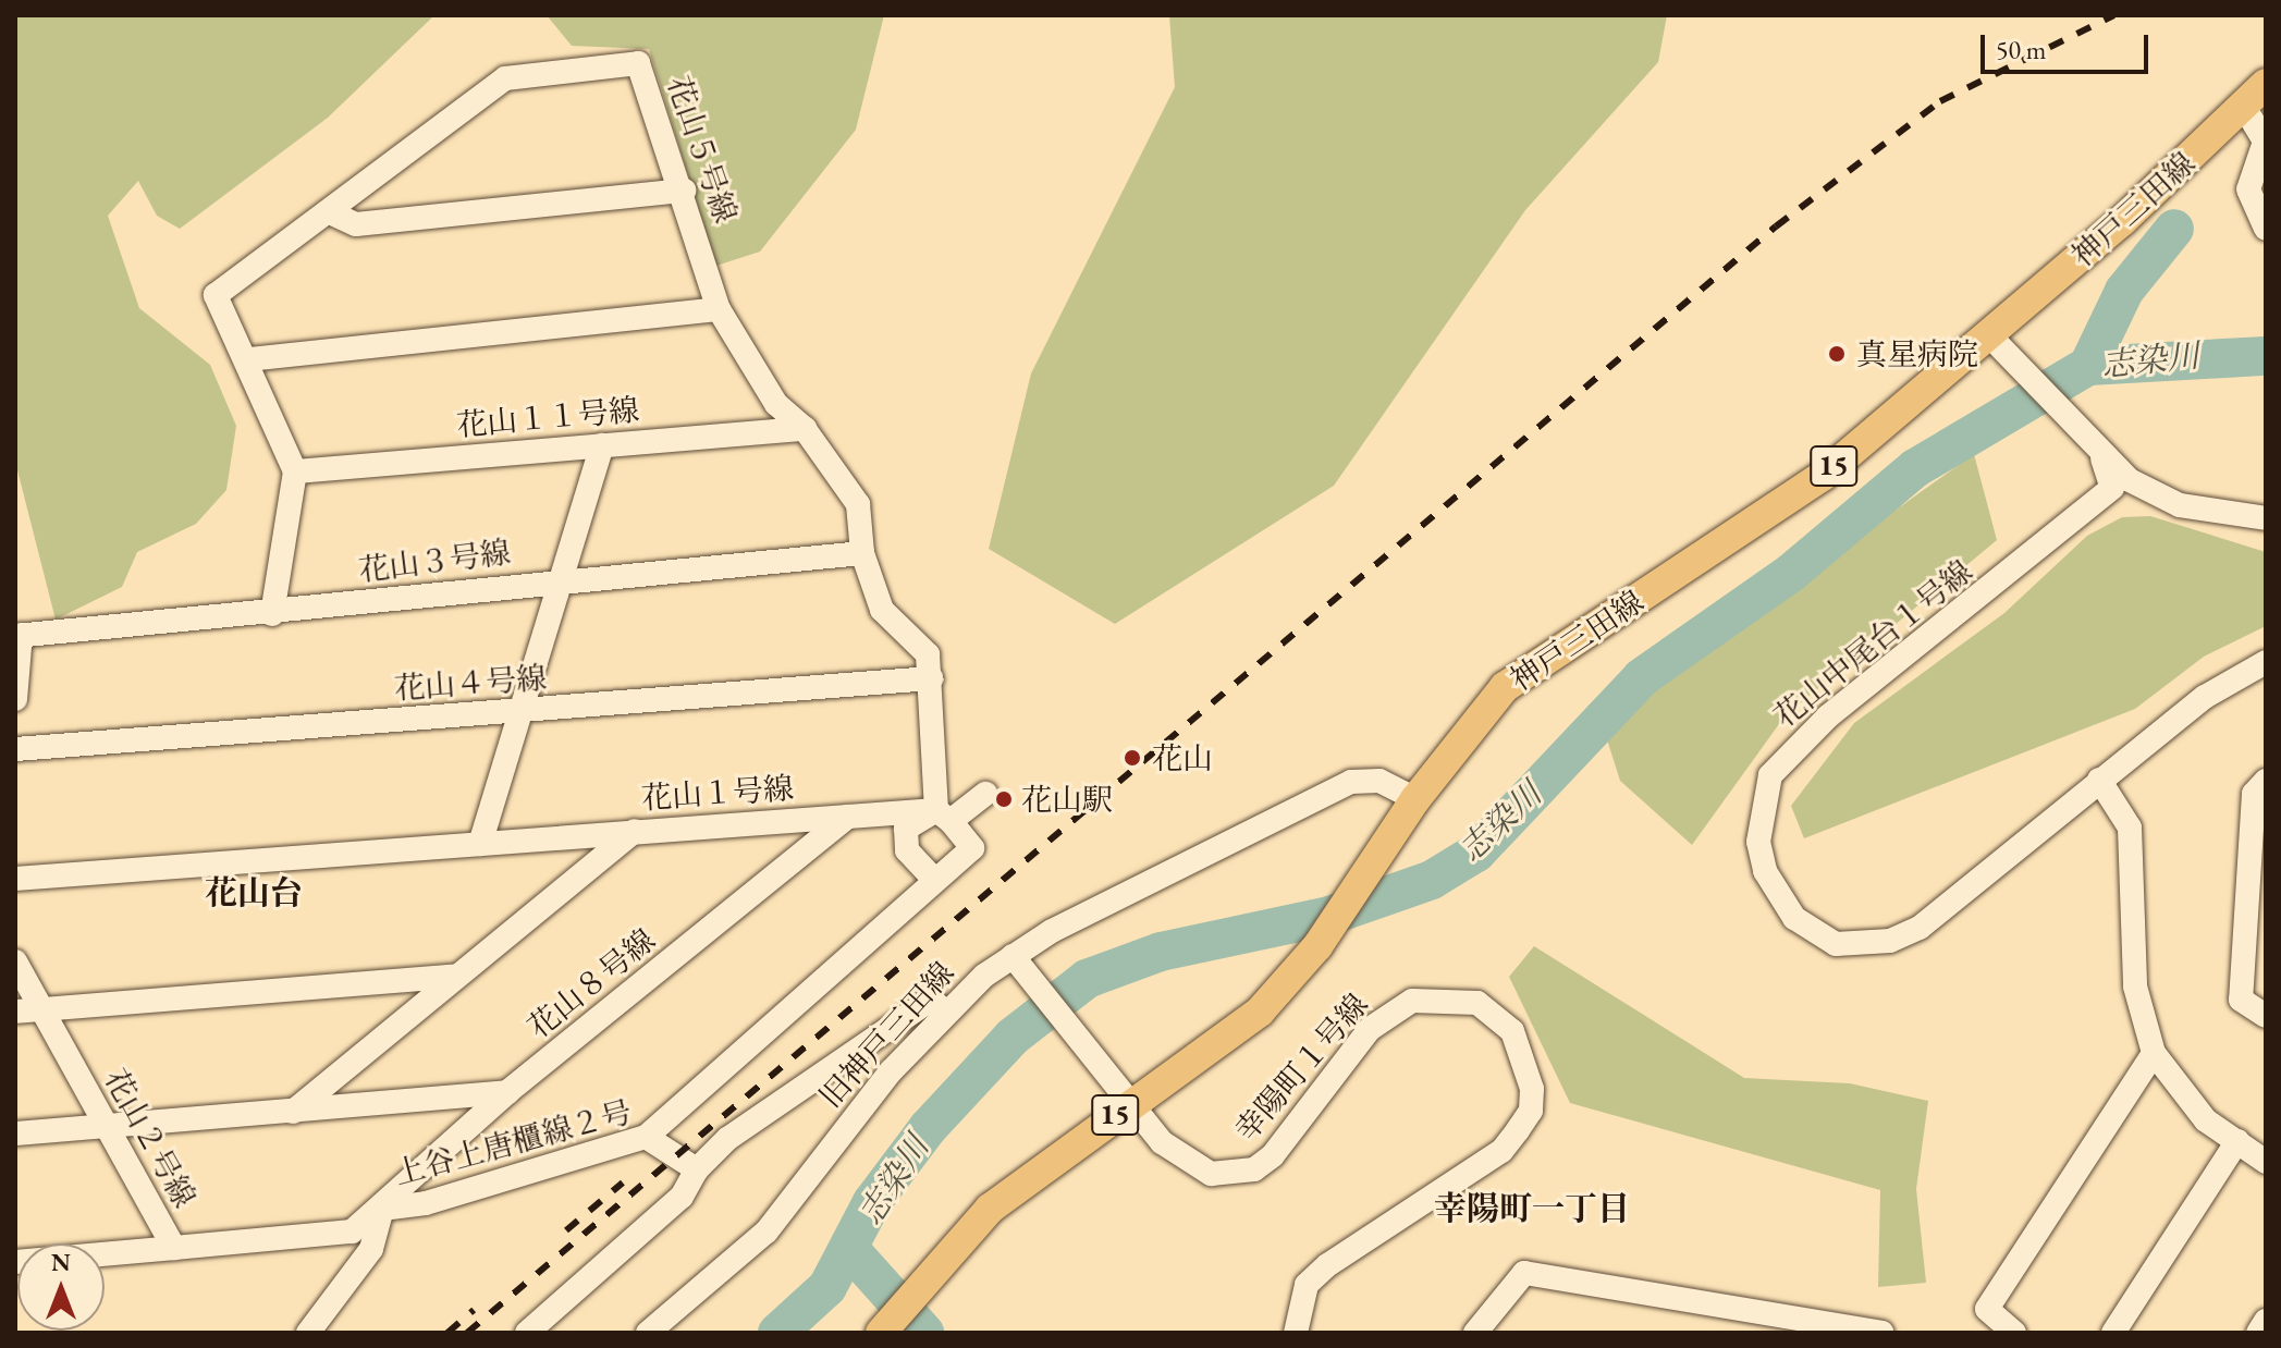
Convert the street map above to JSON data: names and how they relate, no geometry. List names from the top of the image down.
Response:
{
  "streets": {
    "main road": ["神戸三田線", "15"],
    "street": [
      "花山５号線",
      "花山１１号線",
      "花山３号線",
      "花山中尾台１号線",
      "花山４号線",
      "花山１号線",
      "花山８号線",
      "旧神戸三田線",
      "幸陽町１号線",
      "花山２号線",
      "上谷上唐櫃線２号"
    ]
  },
  "crossings": [
    ["花山５号線", "花山１１号線"],
    ["花山５号線", "花山３号線"],
    ["花山５号線", "花山４号線"],
    ["花山５号線", "花山１号線"],
    ["神戸三田線", "旧神戸三田線"],
    ["神戸三田線", "幸陽町１号線"],
    ["花山１号線", "花山８号線"],
    ["花山８号線", "花山２号線"],
    ["花山８号線", "上谷上唐櫃線２号"],
    ["旧神戸三田線", "幸陽町１号線"],
    ["花山２号線", "上谷上唐櫃線２号"]
  ],
  "districts": ["花山台", "幸陽町一丁目"],
  "water": ["志染川"],
  "places": ["真星病院", "花山", "花山駅"],
  "scale_bar": "50 m",
  "north": "top"
}
